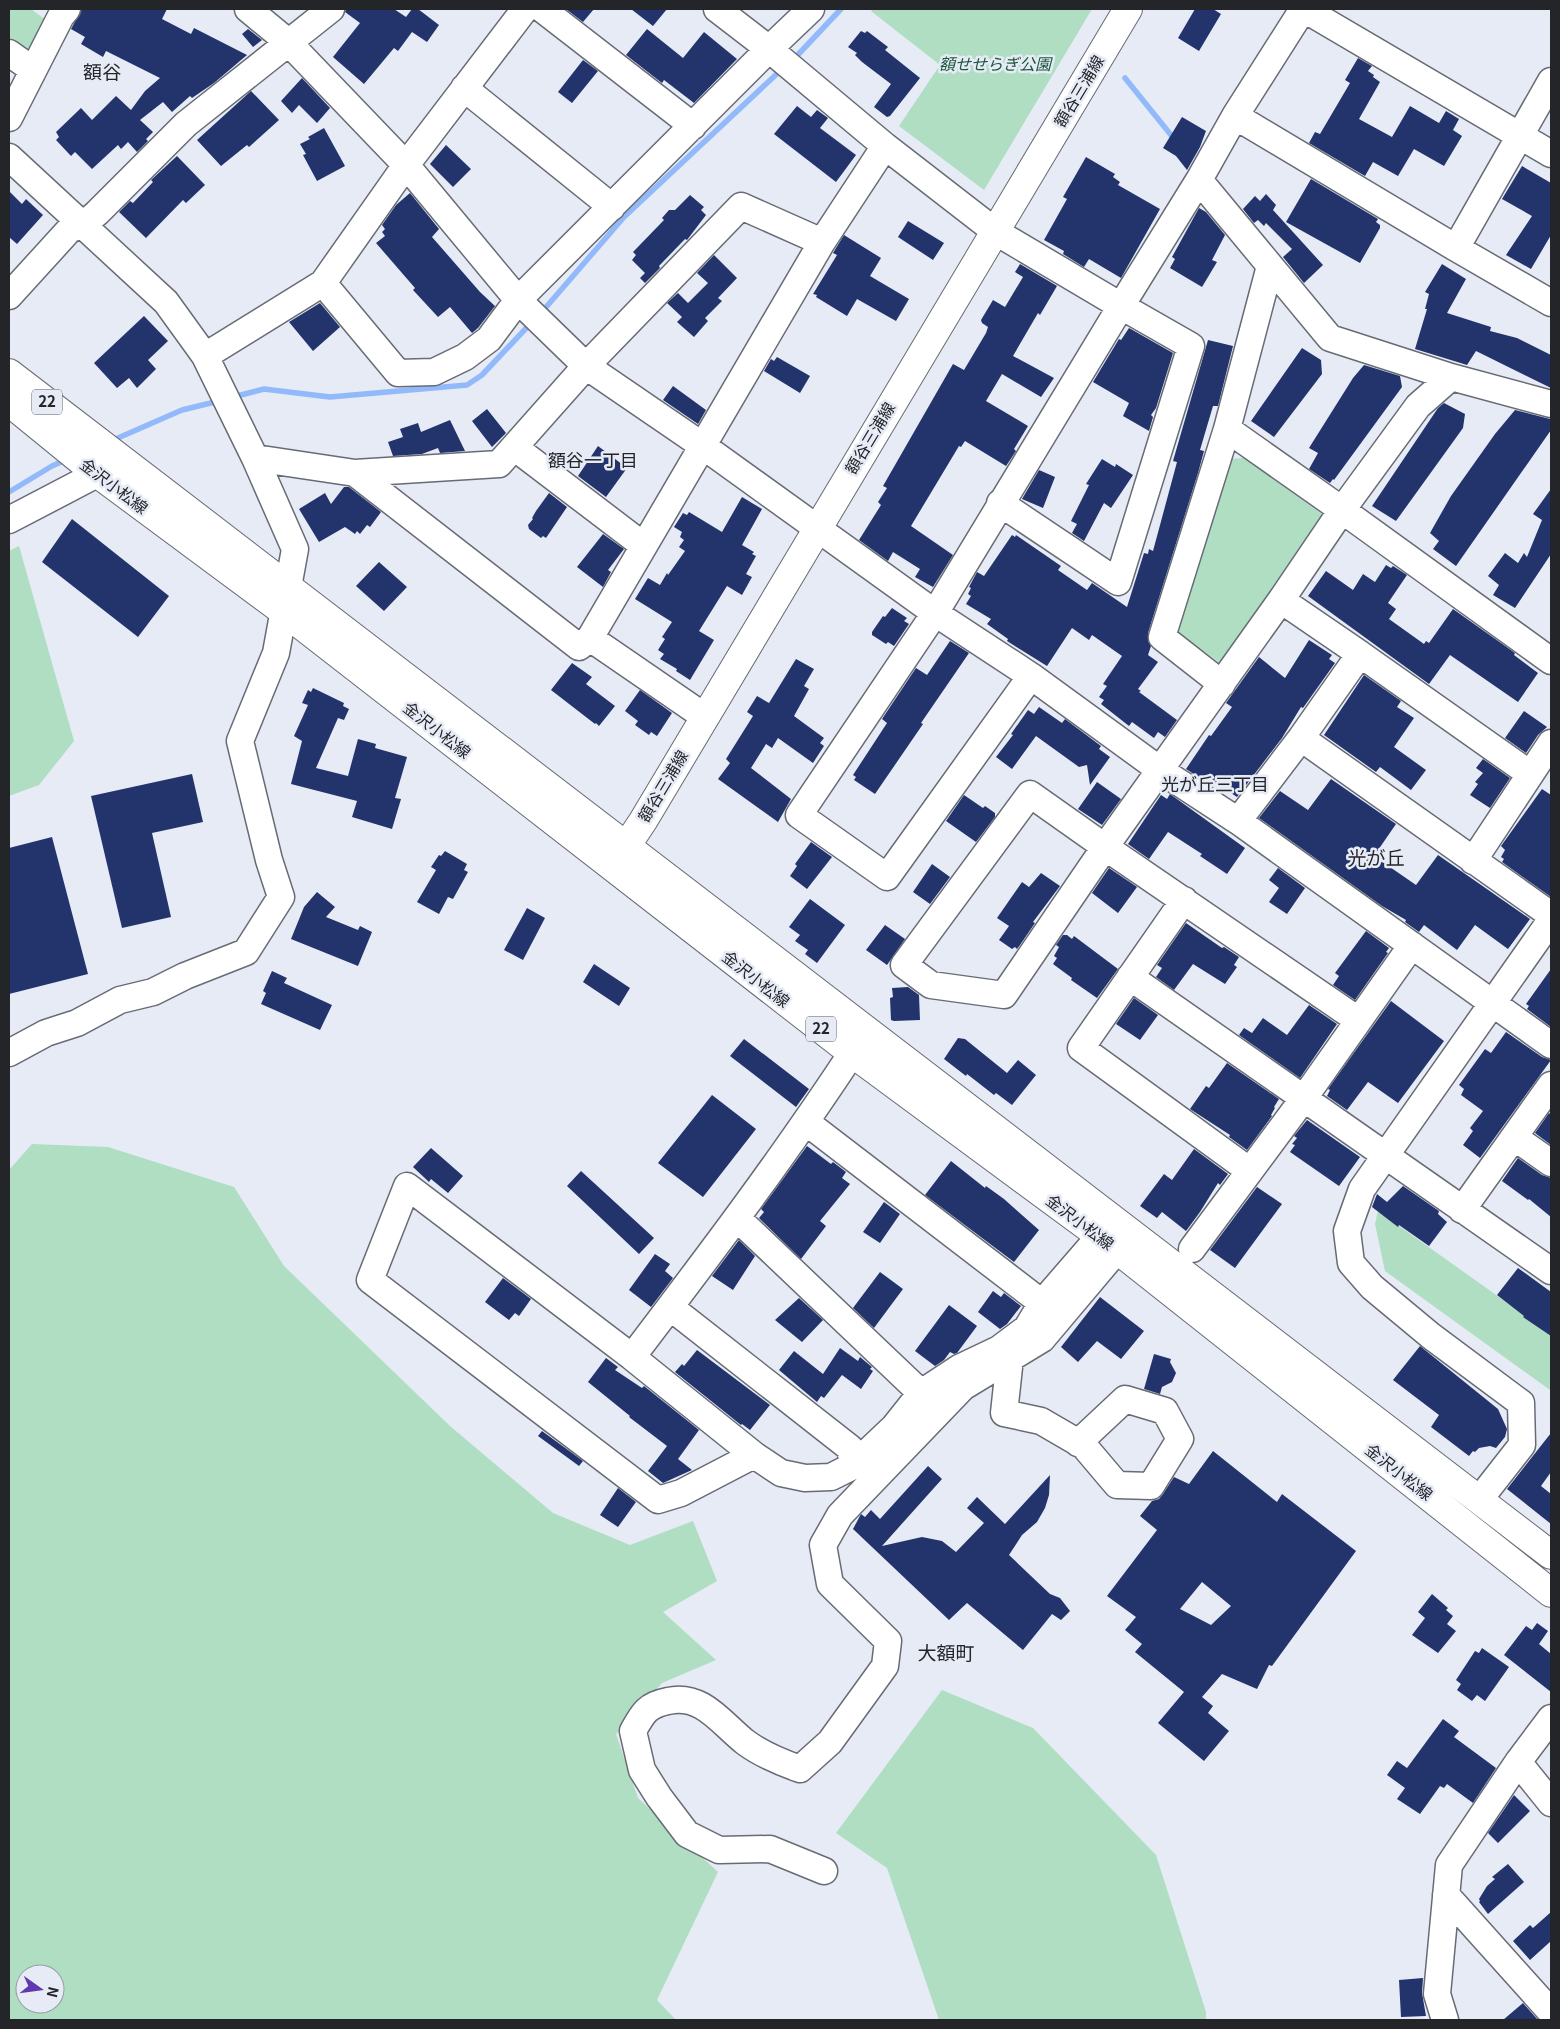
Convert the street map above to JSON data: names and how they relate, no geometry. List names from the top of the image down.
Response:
{
  "streets": {
    "main road": ["額谷三浦線", "22", "金沢小松線"]
  },
  "crossings": [
    ["額谷三浦線", "金沢小松線"]
  ],
  "districts": [
    "額谷",
    "額谷一丁目",
    "光が丘三丁目",
    "光が丘",
    "大額町"
  ],
  "parks": ["額せせらぎ公園"],
  "north": "right"
}
